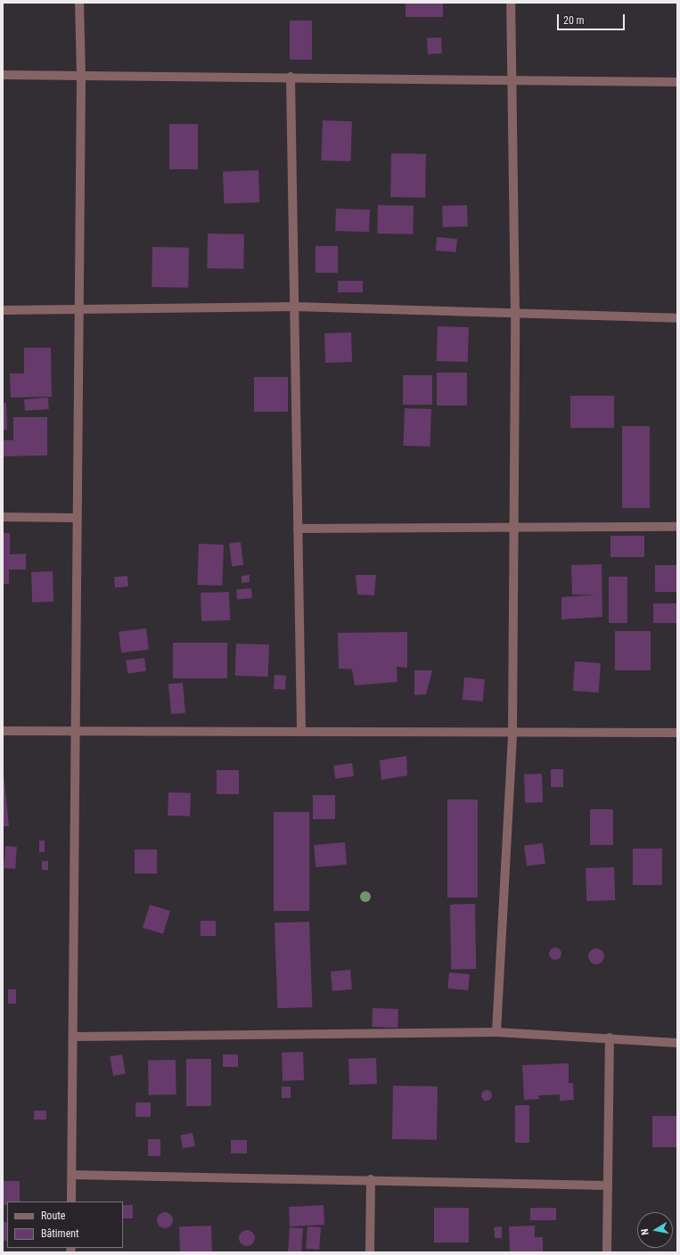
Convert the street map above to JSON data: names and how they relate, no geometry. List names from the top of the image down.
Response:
{
  "legend": ["Route", "Bâtiment"],
  "scale_bar": "20 m",
  "north": "left"
}
